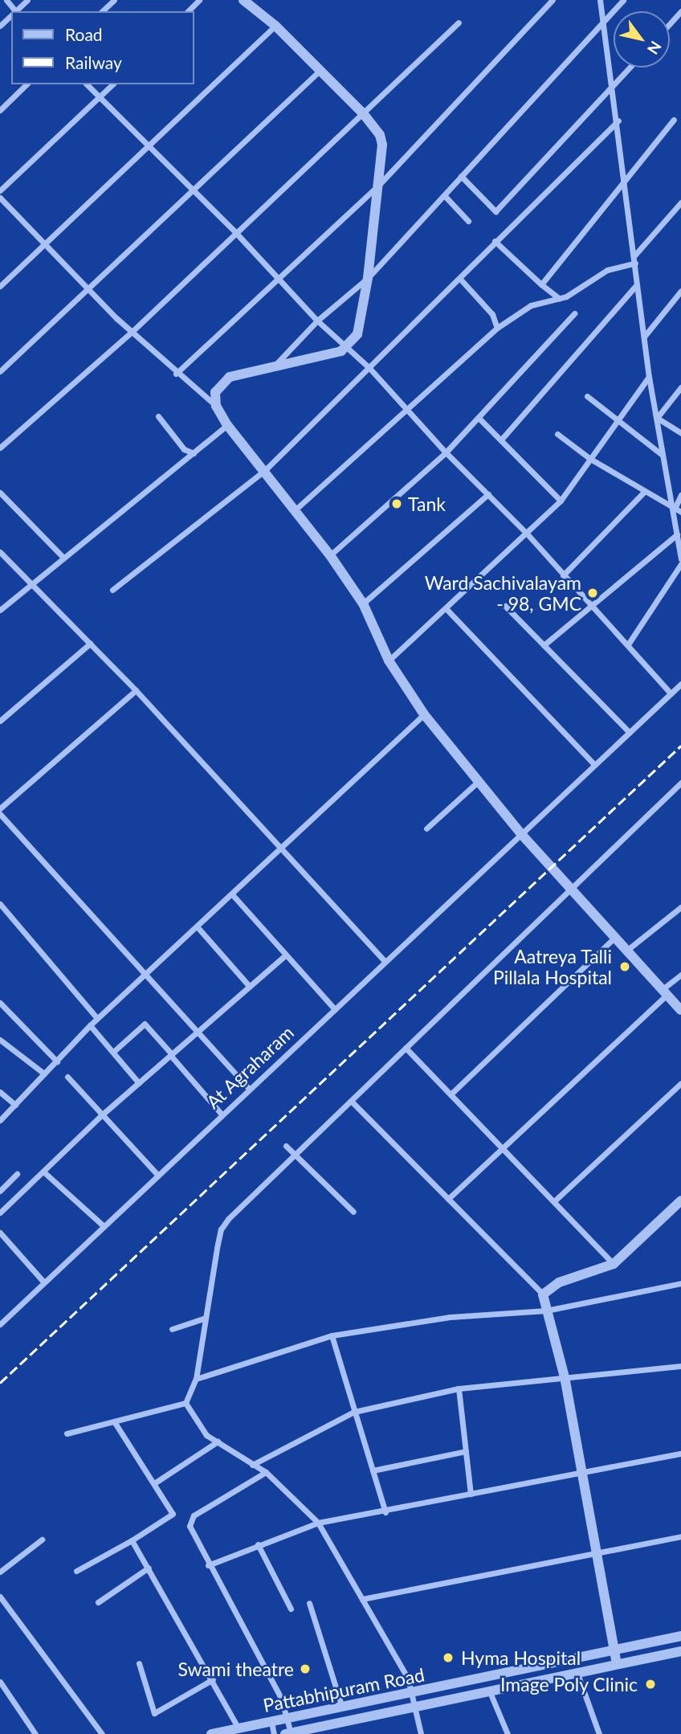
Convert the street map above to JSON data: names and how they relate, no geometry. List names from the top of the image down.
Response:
{
  "streets": {
    "street": ["At Agraharam", "Pattabhipuram Road"]
  },
  "places": [
    "Tank",
    "Ward Sachivalayam - 98, GMC",
    "Aatreya Talli Pillala Hospital",
    "Hyma Hospital",
    "Swami theatre",
    "Image Poly Clinic"
  ],
  "legend": ["Road", "Railway"],
  "north": "bottom right"
}
